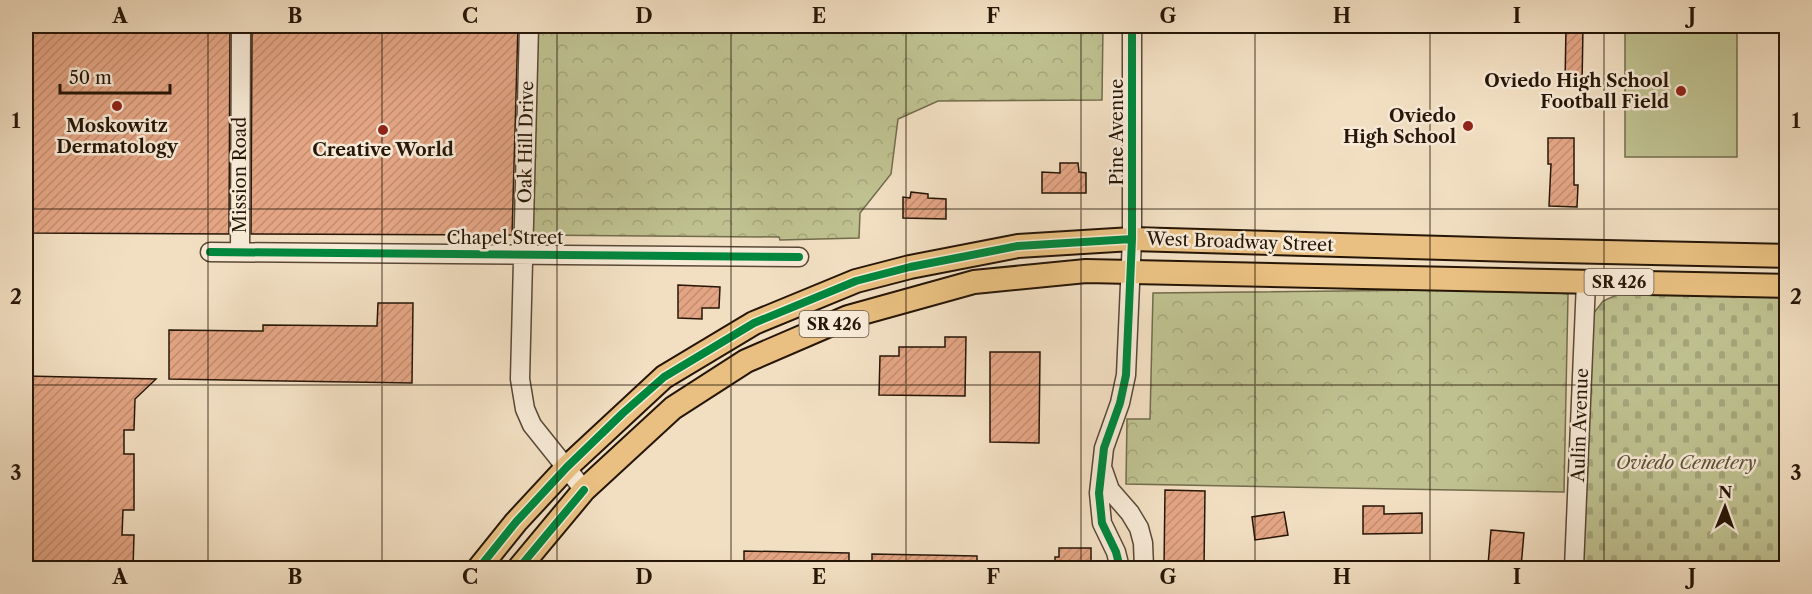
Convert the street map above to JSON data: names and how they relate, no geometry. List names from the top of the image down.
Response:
{
  "streets": {
    "main road": ["West Broadway Street", "SR 426"],
    "street": [
      "Pine Avenue",
      "Oak Hill Drive",
      "Mission Road",
      "Chapel Street",
      "Aulin Avenue"
    ]
  },
  "crossings": [
    ["Pine Avenue", "West Broadway Street"],
    ["Oak Hill Drive", "Chapel Street"],
    ["Oak Hill Drive", "West Broadway Street"],
    ["Mission Road", "Chapel Street"],
    ["West Broadway Street", "Aulin Avenue"]
  ],
  "parks": ["Oviedo Cemetery"],
  "places": [
    "Oviedo High School Football Field",
    "Moskowitz Dermatology",
    "Oviedo High School",
    "Creative World"
  ],
  "scale_bar": "50 m",
  "north": "top",
  "grid": {
    "columns": [
      "A",
      "B",
      "C",
      "D",
      "E",
      "F",
      "G",
      "H",
      "I",
      "J"
    ],
    "rows": ["1", "2", "3"]
  }
}
